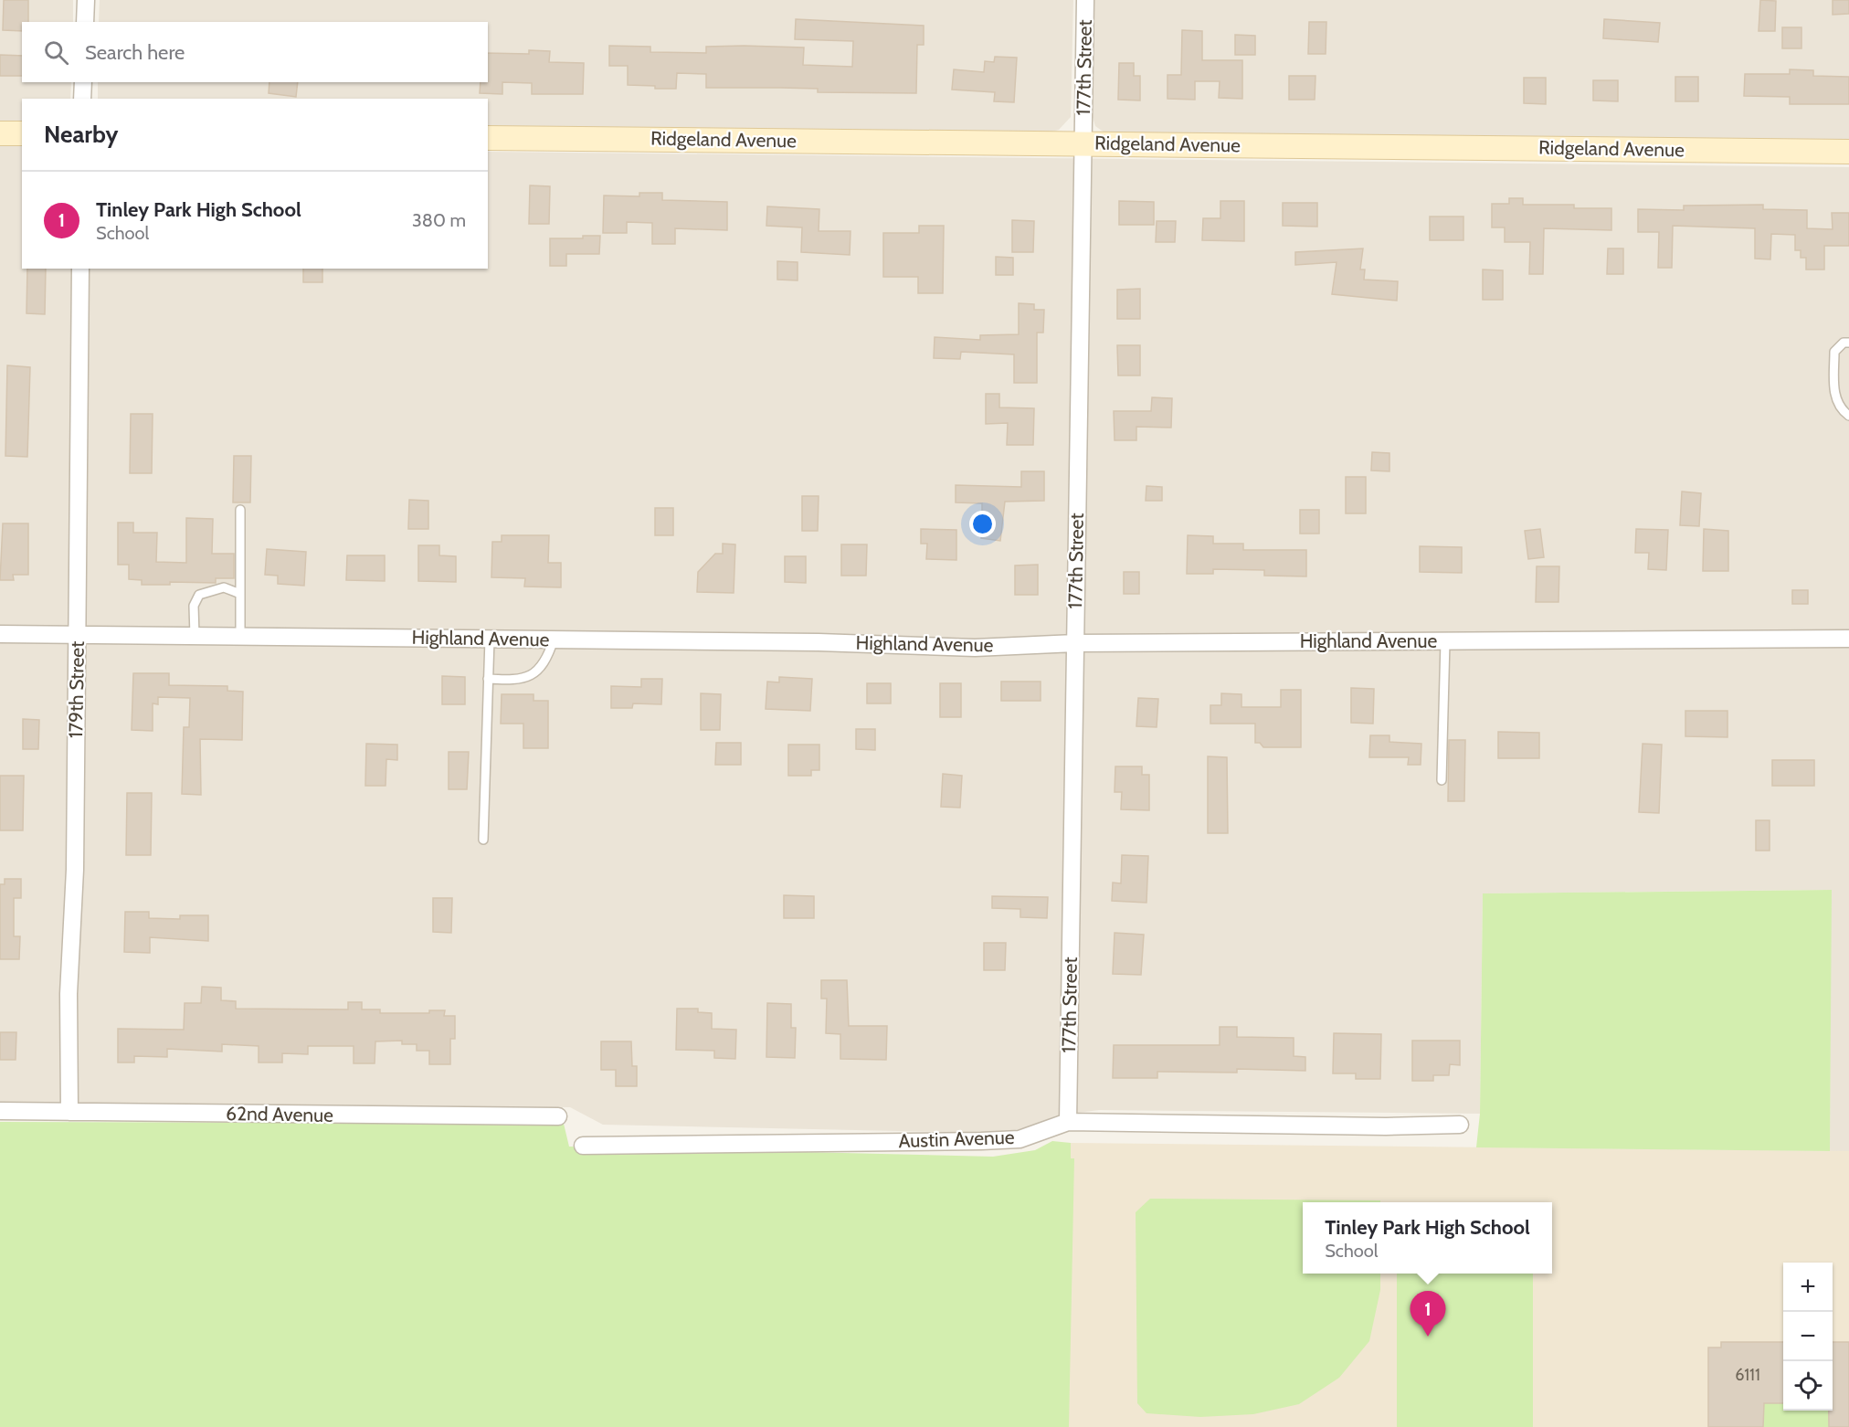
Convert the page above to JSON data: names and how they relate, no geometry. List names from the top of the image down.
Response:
{
  "streets": {
    "street": [
      "177th Street",
      "Ridgeland Avenue",
      "Highland Avenue",
      "179th Street",
      "62nd Avenue",
      "Austin Avenue"
    ]
  },
  "crossings": [
    ["177th Street", "Ridgeland Avenue"],
    ["177th Street", "Highland Avenue"],
    ["177th Street", "Austin Avenue"],
    ["Highland Avenue", "179th Street"],
    ["179th Street", "62nd Avenue"]
  ],
  "house_numbers": ["6111"],
  "page": {
    "search": "Search here",
    "heading": "Nearby",
    "list": [
      {
        "mark": "1",
        "name": "Tinley Park High School",
        "note": "School",
        "value": "380 m"
      }
    ],
    "popup": ["Tinley Park High School", "School"],
    "map_buttons": ["+", "−"],
    "pins": "1"
  }
}
